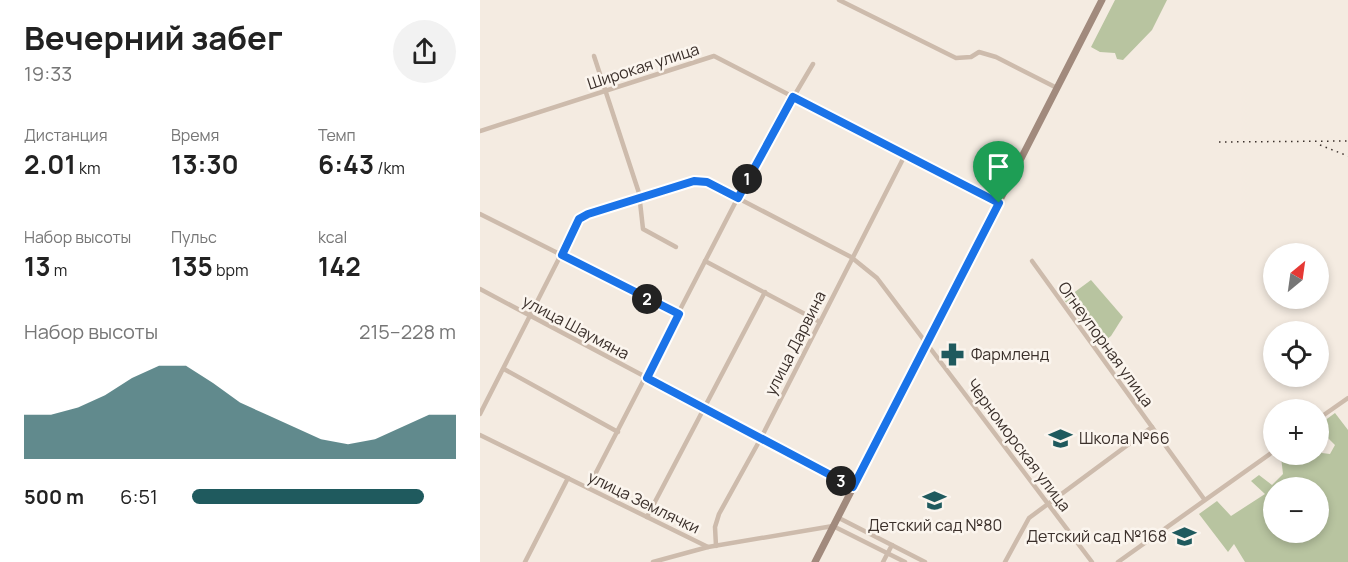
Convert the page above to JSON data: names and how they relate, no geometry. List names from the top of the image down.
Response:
{
  "streets": {
    "street": [
      "Широкая улица",
      "улица Шаумяна",
      "улица Дарвина",
      "Огнеупорная улица",
      "Черноморская улица",
      "улица Землячки"
    ]
  },
  "crossings": [
    ["Широкая улица", "улица Дарвина"],
    ["улица Шаумяна", "улица Дарвина"],
    ["улица Шаумяна", "Черноморская улица"],
    ["улица Дарвина", "Черноморская улица"],
    ["улица Дарвина", "улица Землячки"]
  ],
  "places": {
    "pharmacy": ["Фармленд"],
    "school or university": ["Школа №66", "Детский сад №80", "Детский сад №168"]
  },
  "north": "top right",
  "page": {
    "heading": ["Вечерний забег", "19:33"],
    "stats": [
      ["Дистанция", "2.01 km"],
      ["Время", "13:30"],
      ["Темп", "6:43 /km"],
      ["Набор высоты", "13 m"],
      ["Пульс", "135 bpm"],
      ["kcal", "142"]
    ],
    "pins": ["1", "2", "3"],
    "map_buttons": ["+", "−"],
    "chart": ["Набор высоты", "215–228 m"],
    "list": [
      {
        "name": "500 m",
        "note": "6:51"
      }
    ]
  }
}
